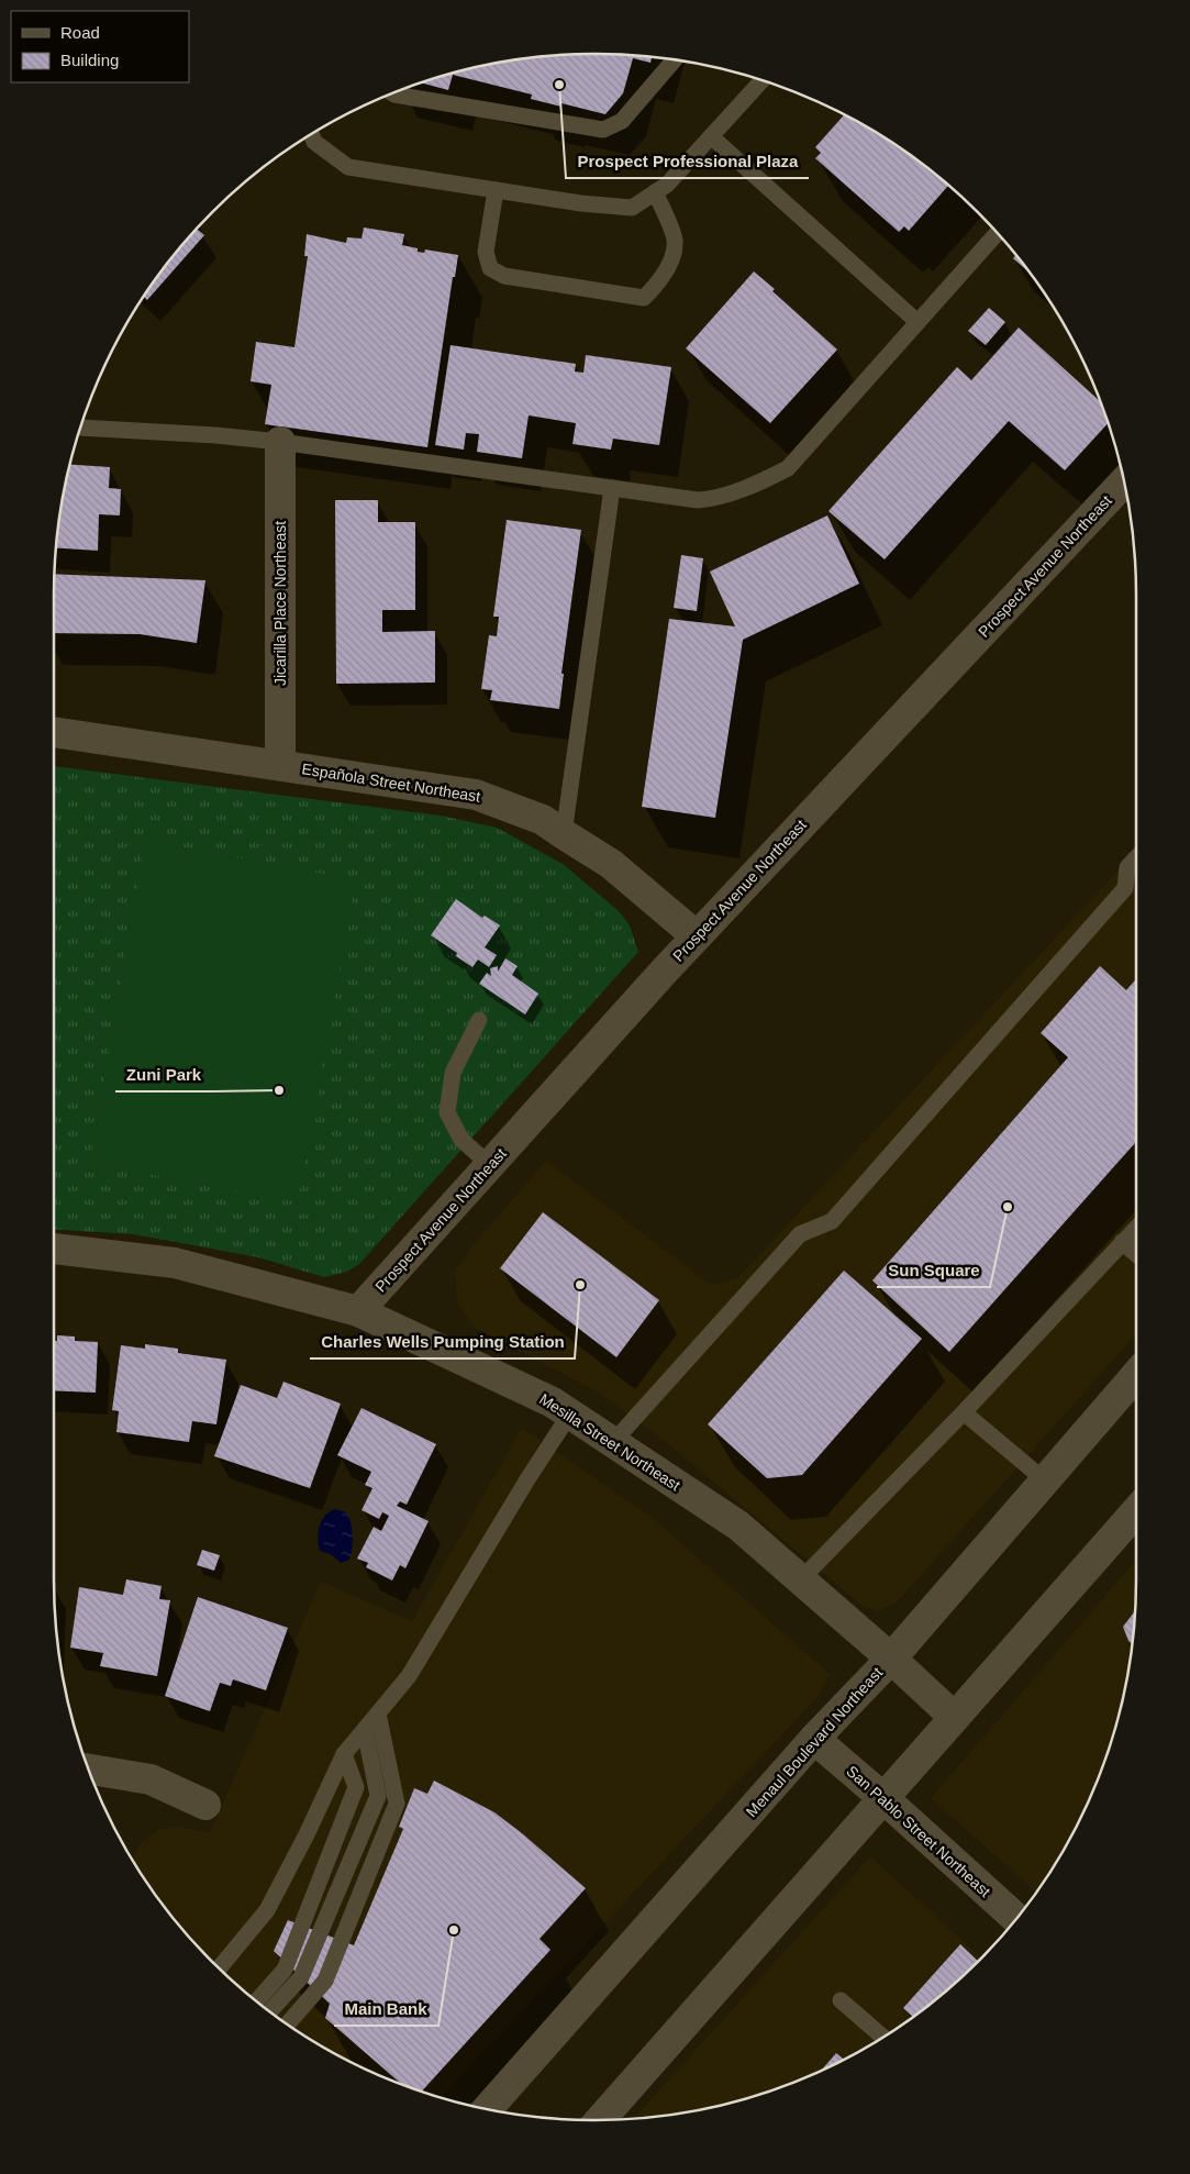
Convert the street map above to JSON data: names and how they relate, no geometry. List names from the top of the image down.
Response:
{
  "streets": {
    "street": [
      "Prospect Avenue Northeast",
      "Jicarilla Place Northeast",
      "Española Street Northeast",
      "Mesilla Street Northeast",
      "Menaul Boulevard Northeast",
      "San Pablo Street Northeast"
    ]
  },
  "crossings": [
    ["Prospect Avenue Northeast", "Española Street Northeast"],
    ["Prospect Avenue Northeast", "Mesilla Street Northeast"],
    ["Jicarilla Place Northeast", "Española Street Northeast"],
    ["Mesilla Street Northeast", "Menaul Boulevard Northeast"],
    ["Menaul Boulevard Northeast", "San Pablo Street Northeast"]
  ],
  "places": [
    "Prospect Professional Plaza",
    "Zuni Park",
    "Sun Square",
    "Charles Wells Pumping Station",
    "Main Bank"
  ],
  "legend": ["Road", "Building"]
}
